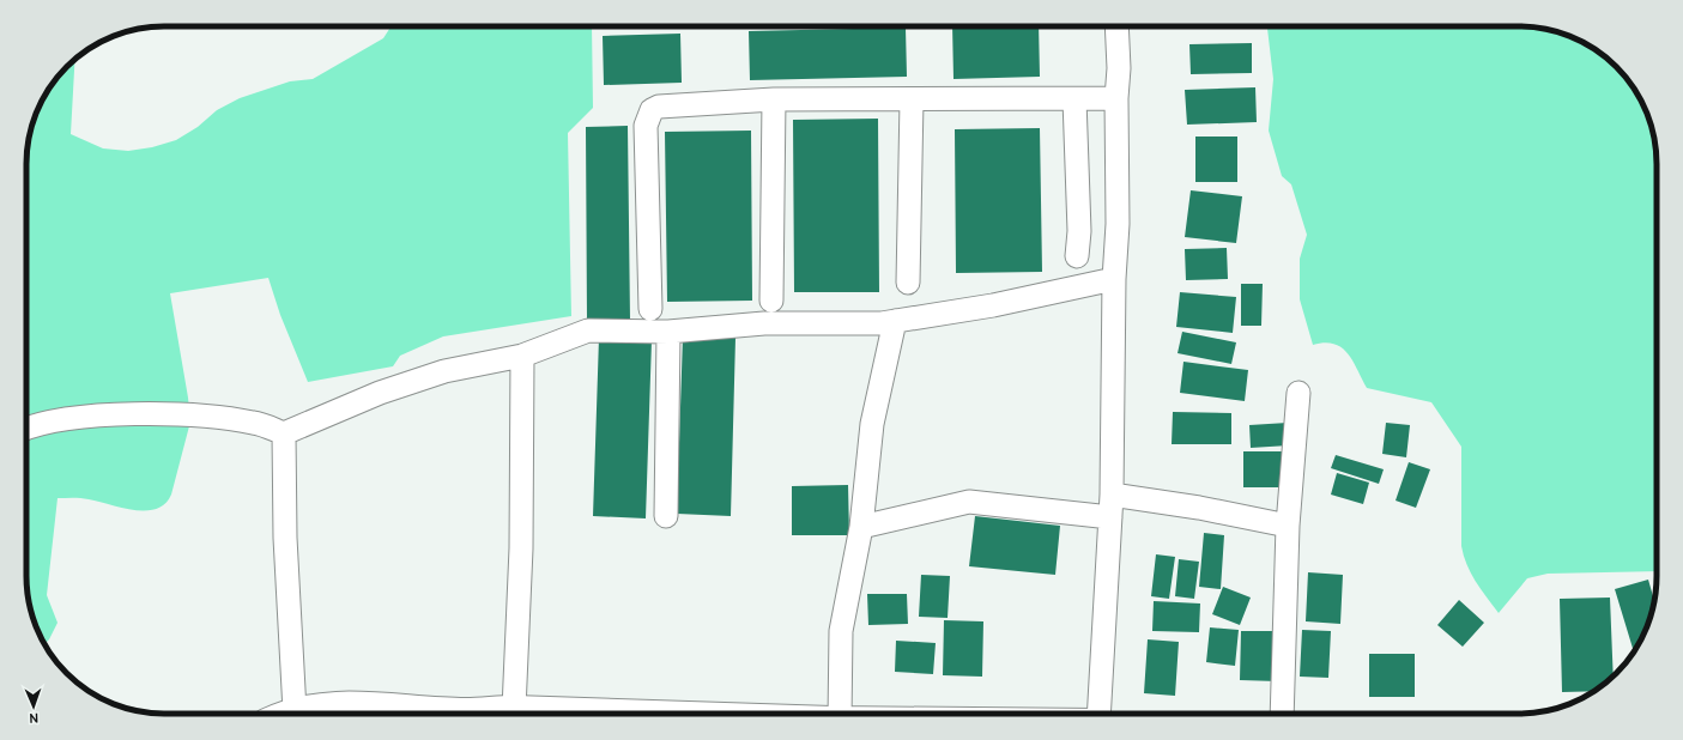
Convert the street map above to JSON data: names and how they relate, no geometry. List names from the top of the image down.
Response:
{
  "north": "bottom"
}
